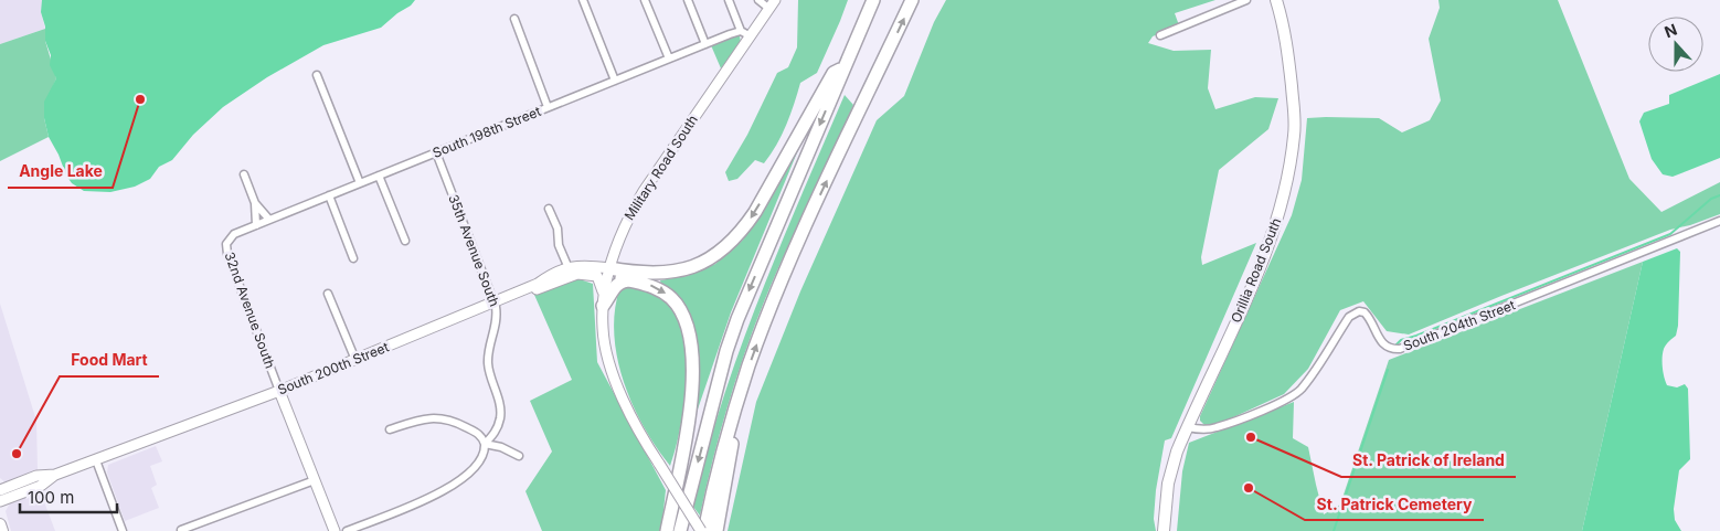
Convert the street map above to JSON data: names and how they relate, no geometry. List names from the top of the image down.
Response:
{
  "streets": {
    "main road": [
      "Military Road South",
      "Orillia Road South",
      "32nd Avenue South",
      "South 200th Street"
    ],
    "street": ["South 198th Street", "35th Avenue South", "South 204th Street"]
  },
  "crossings": [
    ["South 198th Street", "Military Road South"],
    ["South 198th Street", "35th Avenue South"],
    ["South 198th Street", "32nd Avenue South"],
    ["Military Road South", "South 200th Street"],
    ["35th Avenue South", "South 200th Street"],
    ["Orillia Road South", "South 204th Street"],
    ["32nd Avenue South", "South 200th Street"]
  ],
  "places": [
    "Angle Lake",
    "St. Patrick of Ireland",
    "Food Mart",
    "St. Patrick Cemetery"
  ],
  "scale_bar": "100 m",
  "north": "top"
}
